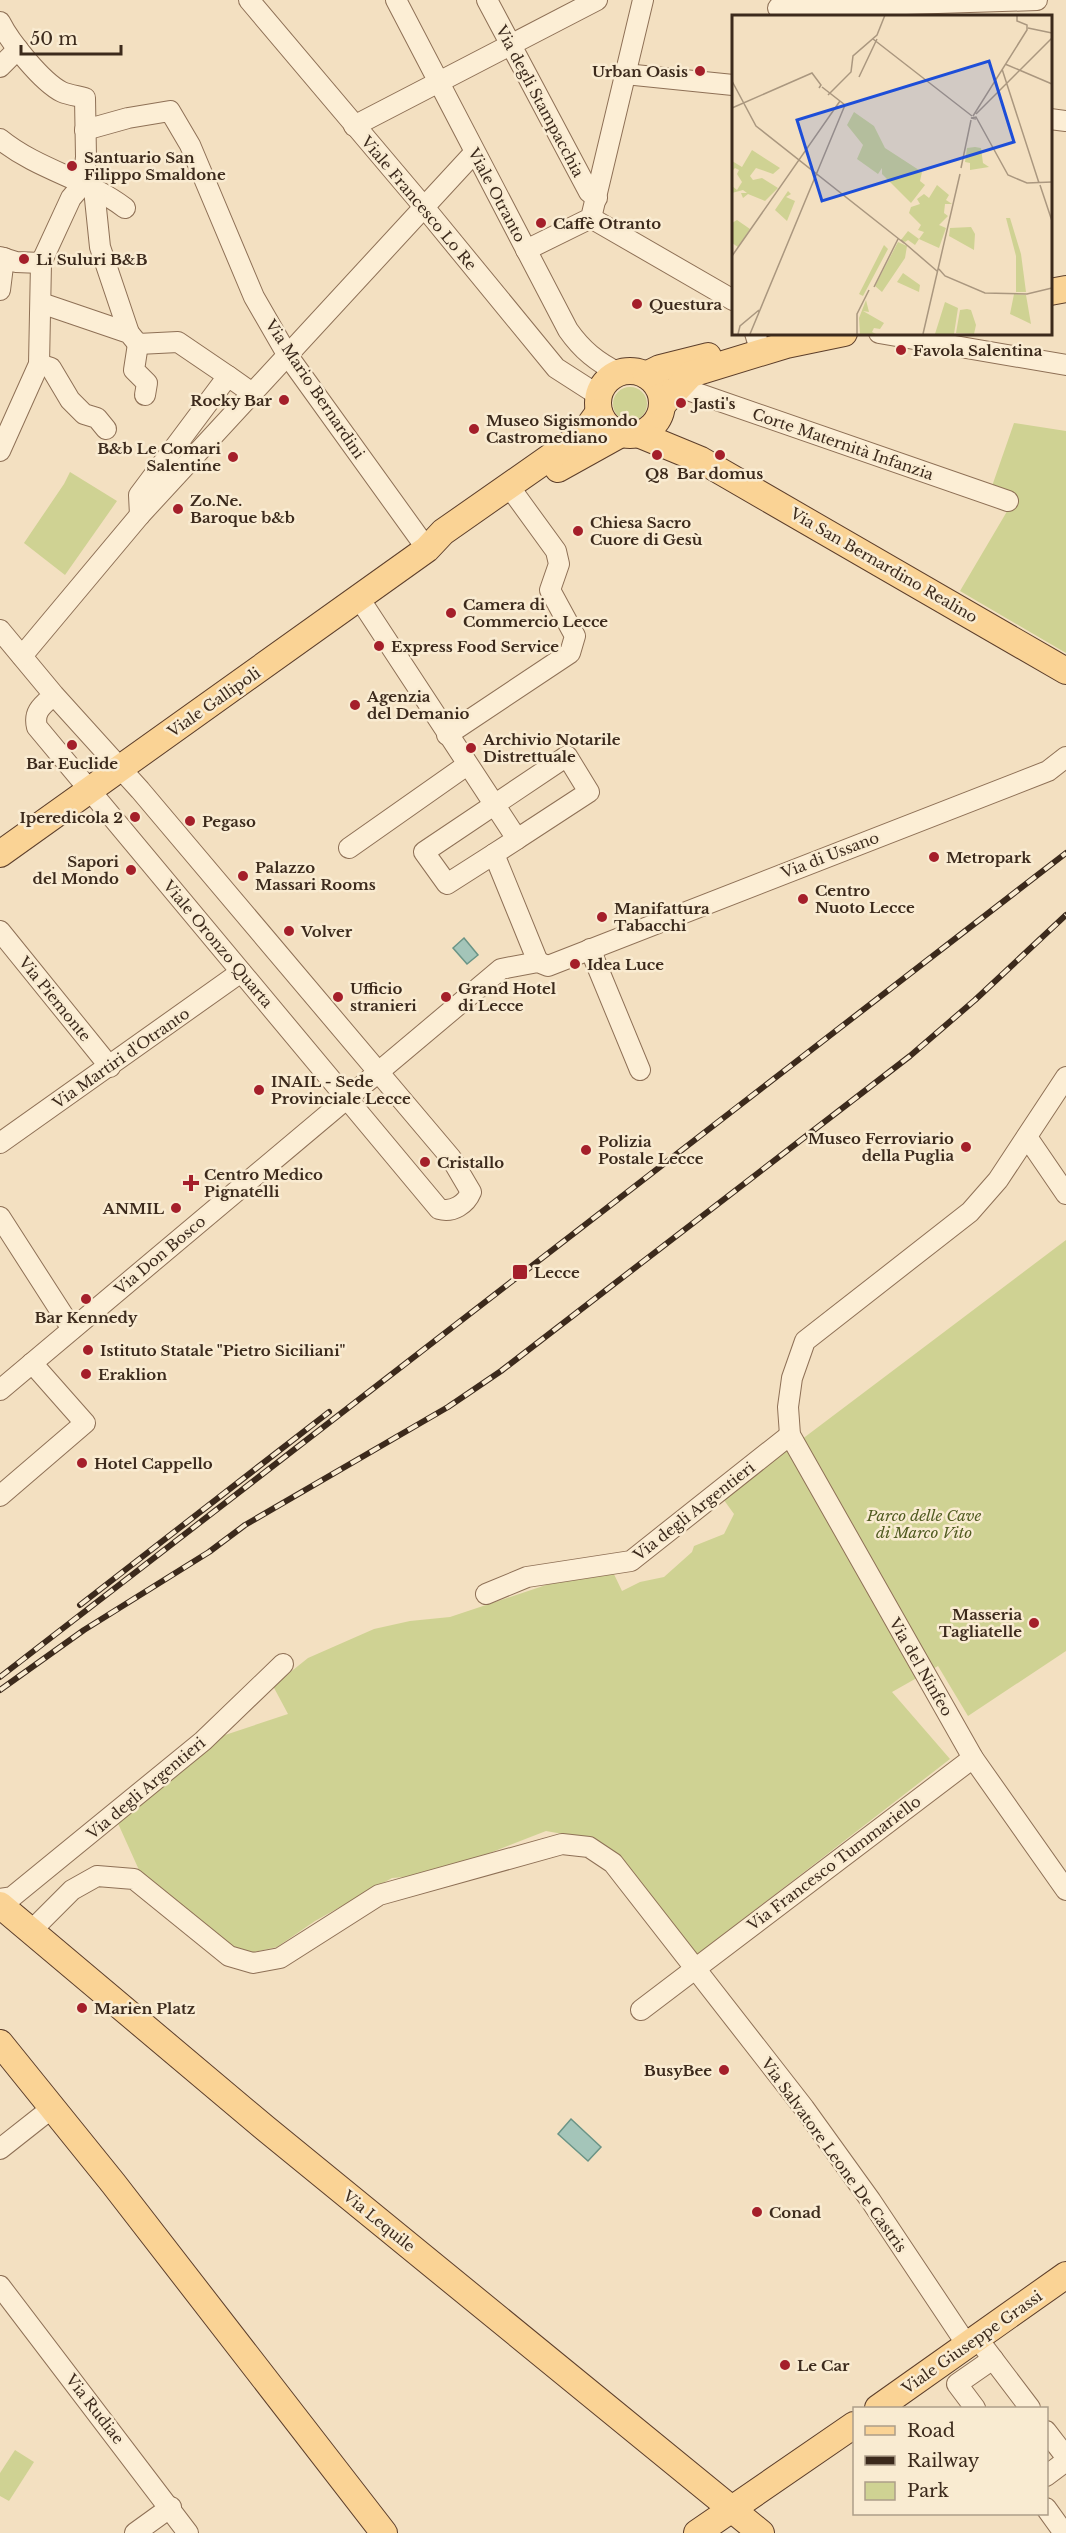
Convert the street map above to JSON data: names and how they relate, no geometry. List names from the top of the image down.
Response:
{
  "streets": {
    "main road": [
      "Via San Bernardino Realino",
      "Viale Gallipoli",
      "Via Lequile",
      "Viale Giuseppe Grassi"
    ],
    "street": [
      "Via degli Stampacchia",
      "Viale Otranto",
      "Viale Francesco Lo Re",
      "Via Mario Bernardini",
      "Corte Maternità Infanzia",
      "Via di Ussano",
      "Viale Oronzo Quarta",
      "Via Piemonte",
      "Via Martiri d'Otranto",
      "Via Don Bosco",
      "Via degli Argentieri",
      "Via del Ninfeo",
      "Via Francesco Tummariello",
      "Via Salvatore Leone De Castris",
      "Via Rudiae"
    ]
  },
  "crossings": [
    ["Viale Otranto", "Viale Francesco Lo Re"],
    ["Viale Otranto", "Via San Bernardino Realino"],
    ["Viale Otranto", "Viale Gallipoli"],
    ["Viale Francesco Lo Re", "Via San Bernardino Realino"],
    ["Viale Francesco Lo Re", "Viale Gallipoli"],
    ["Via Mario Bernardini", "Viale Gallipoli"],
    ["Via San Bernardino Realino", "Viale Gallipoli"],
    ["Viale Gallipoli", "Viale Oronzo Quarta"],
    ["Via di Ussano", "Viale Oronzo Quarta"],
    ["Viale Oronzo Quarta", "Via Martiri d'Otranto"],
    ["Viale Oronzo Quarta", "Via Don Bosco"],
    ["Via Piemonte", "Via Martiri d'Otranto"],
    ["Via degli Argentieri", "Via del Ninfeo"],
    ["Via del Ninfeo", "Via Francesco Tummariello"],
    ["Via Francesco Tummariello", "Via Salvatore Leone De Castris"],
    ["Via Salvatore Leone De Castris", "Viale Giuseppe Grassi"]
  ],
  "parks": ["Parco delle Cave di Marco Vito"],
  "places": {
    "other": [
      "Urban Oasis",
      "Santuario San Filippo Smaldone",
      "Caffè Otranto",
      "Li Suluri B&B",
      "Questura",
      "Favola Salentina",
      "Rocky Bar",
      "Jasti's",
      "Museo Sigismondo Castromediano",
      "Q8",
      "Bar domus",
      "B&b Le Comari Salentine",
      "Zo.Ne. Baroque b&b",
      "Chiesa Sacro Cuore di Gesù",
      "Camera di Commercio Lecce",
      "Express Food Service",
      "Agenzia del Demanio",
      "Bar Euclide",
      "Archivio Notarile Distrettuale",
      "Iperedicola 2",
      "Pegaso",
      "Metropark",
      "Sapori del Mondo",
      "Palazzo Massari Rooms",
      "Centro Nuoto Lecce",
      "Manifattura Tabacchi",
      "Volver",
      "Idea Luce",
      "Ufficio stranieri",
      "Grand Hotel di Lecce",
      "INAIL - Sede Provinciale Lecce",
      "Museo Ferroviario della Puglia",
      "Polizia Postale Lecce",
      "Cristallo",
      "ANMIL",
      "Bar Kennedy",
      "Istituto Statale \"Pietro Siciliani\"",
      "Eraklion",
      "Hotel Cappello",
      "Masseria Tagliatelle",
      "Marien Platz",
      "BusyBee",
      "Conad",
      "Le Car"
    ],
    "health": ["Centro Medico Pignatelli"],
    "transit": ["Lecce"]
  },
  "legend": ["Road", "Railway", "Park"],
  "scale_bar": "50 m"
}
